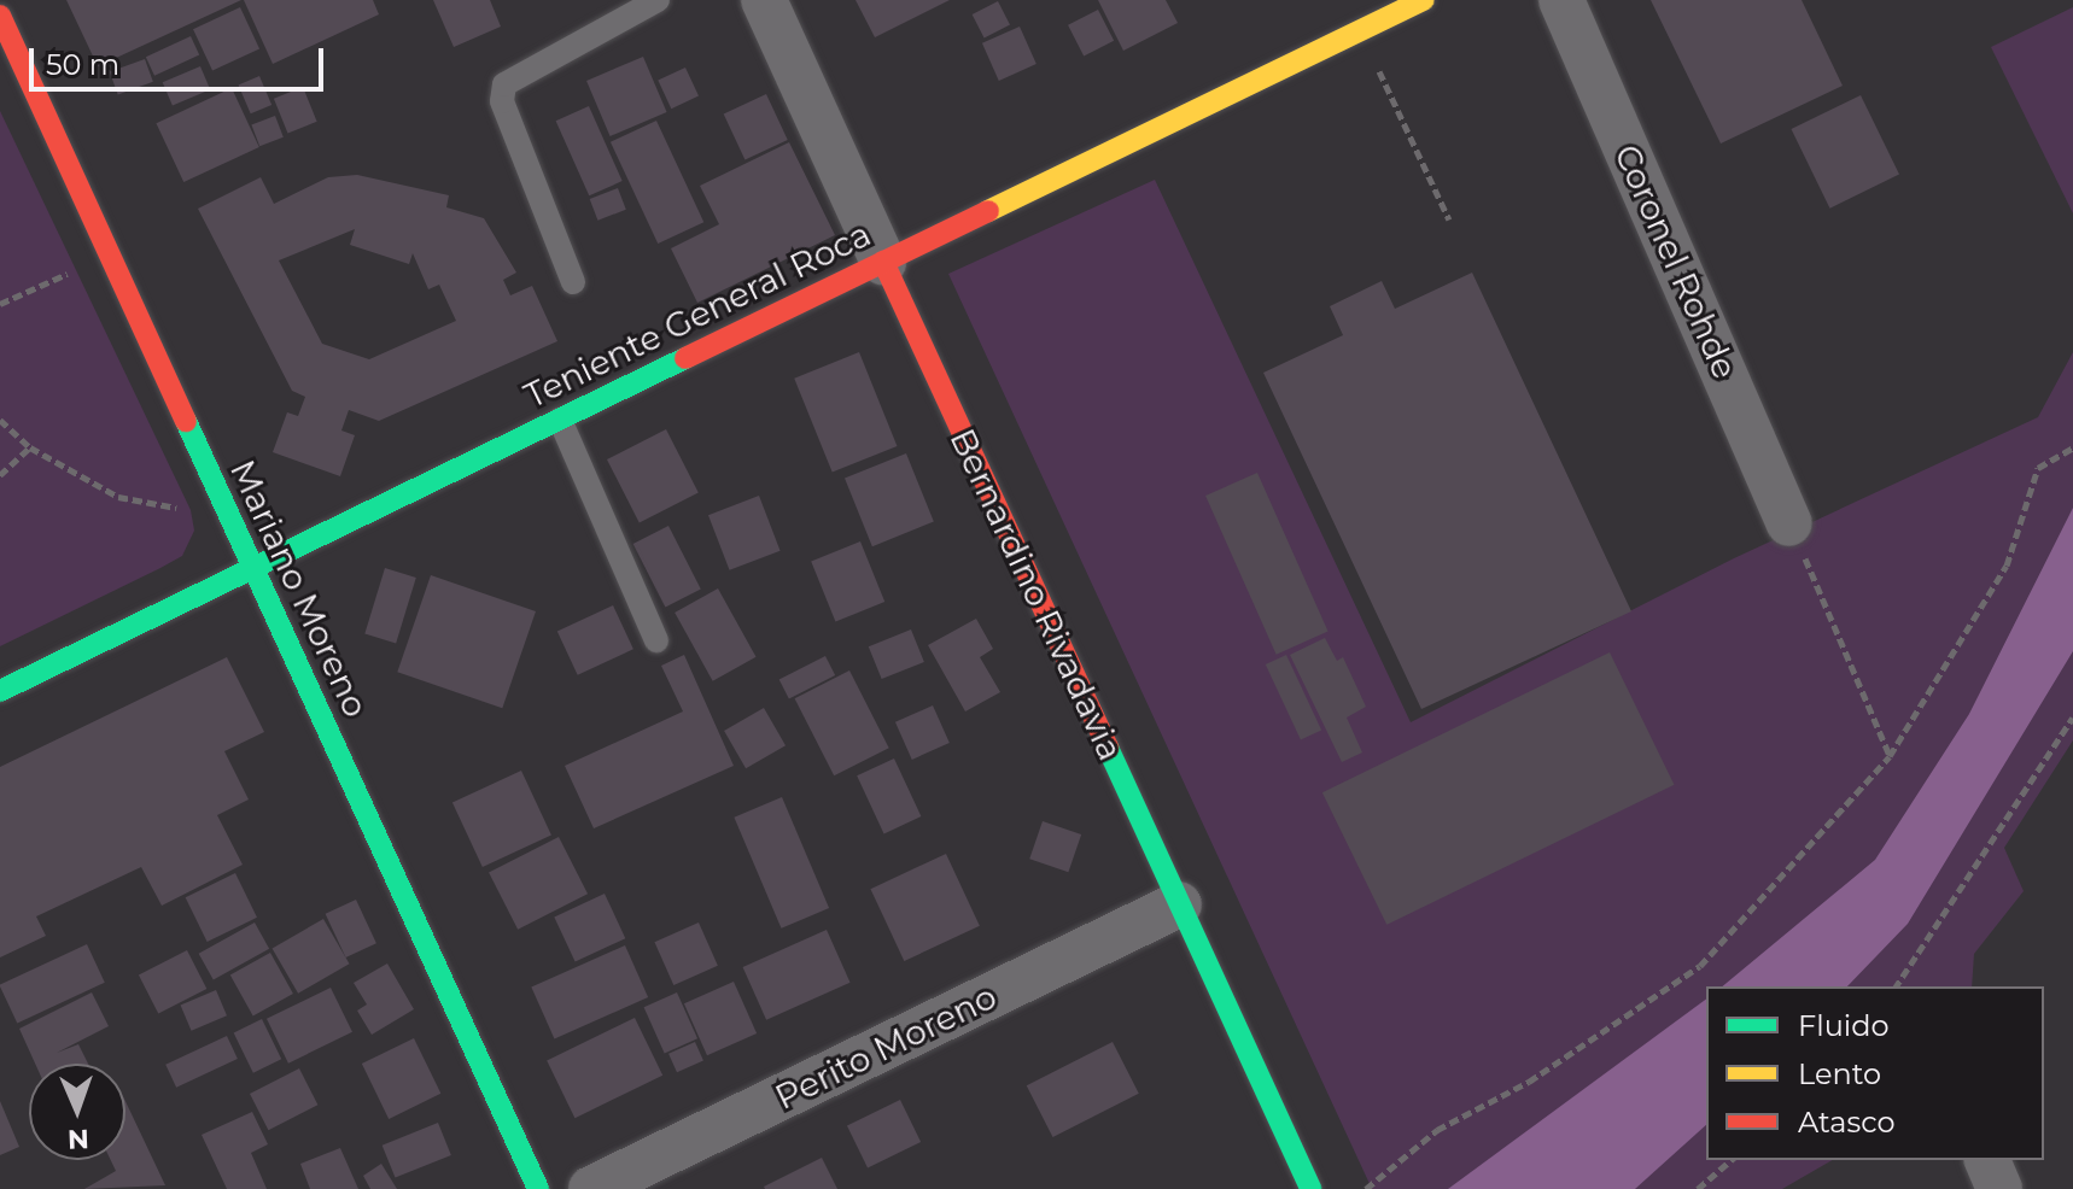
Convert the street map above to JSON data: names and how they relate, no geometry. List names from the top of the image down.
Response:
{
  "streets": {
    "street": [
      "Coronel Rohde",
      "Teniente General Roca",
      "Mariano Moreno",
      "Bernardino Rivadavia",
      "Perito Moreno"
    ]
  },
  "crossings": [
    ["Teniente General Roca", "Mariano Moreno"],
    ["Teniente General Roca", "Bernardino Rivadavia"],
    ["Bernardino Rivadavia", "Perito Moreno"]
  ],
  "legend": ["Fluido", "Lento", "Atasco"],
  "scale_bar": "50 m",
  "north": "bottom"
}
